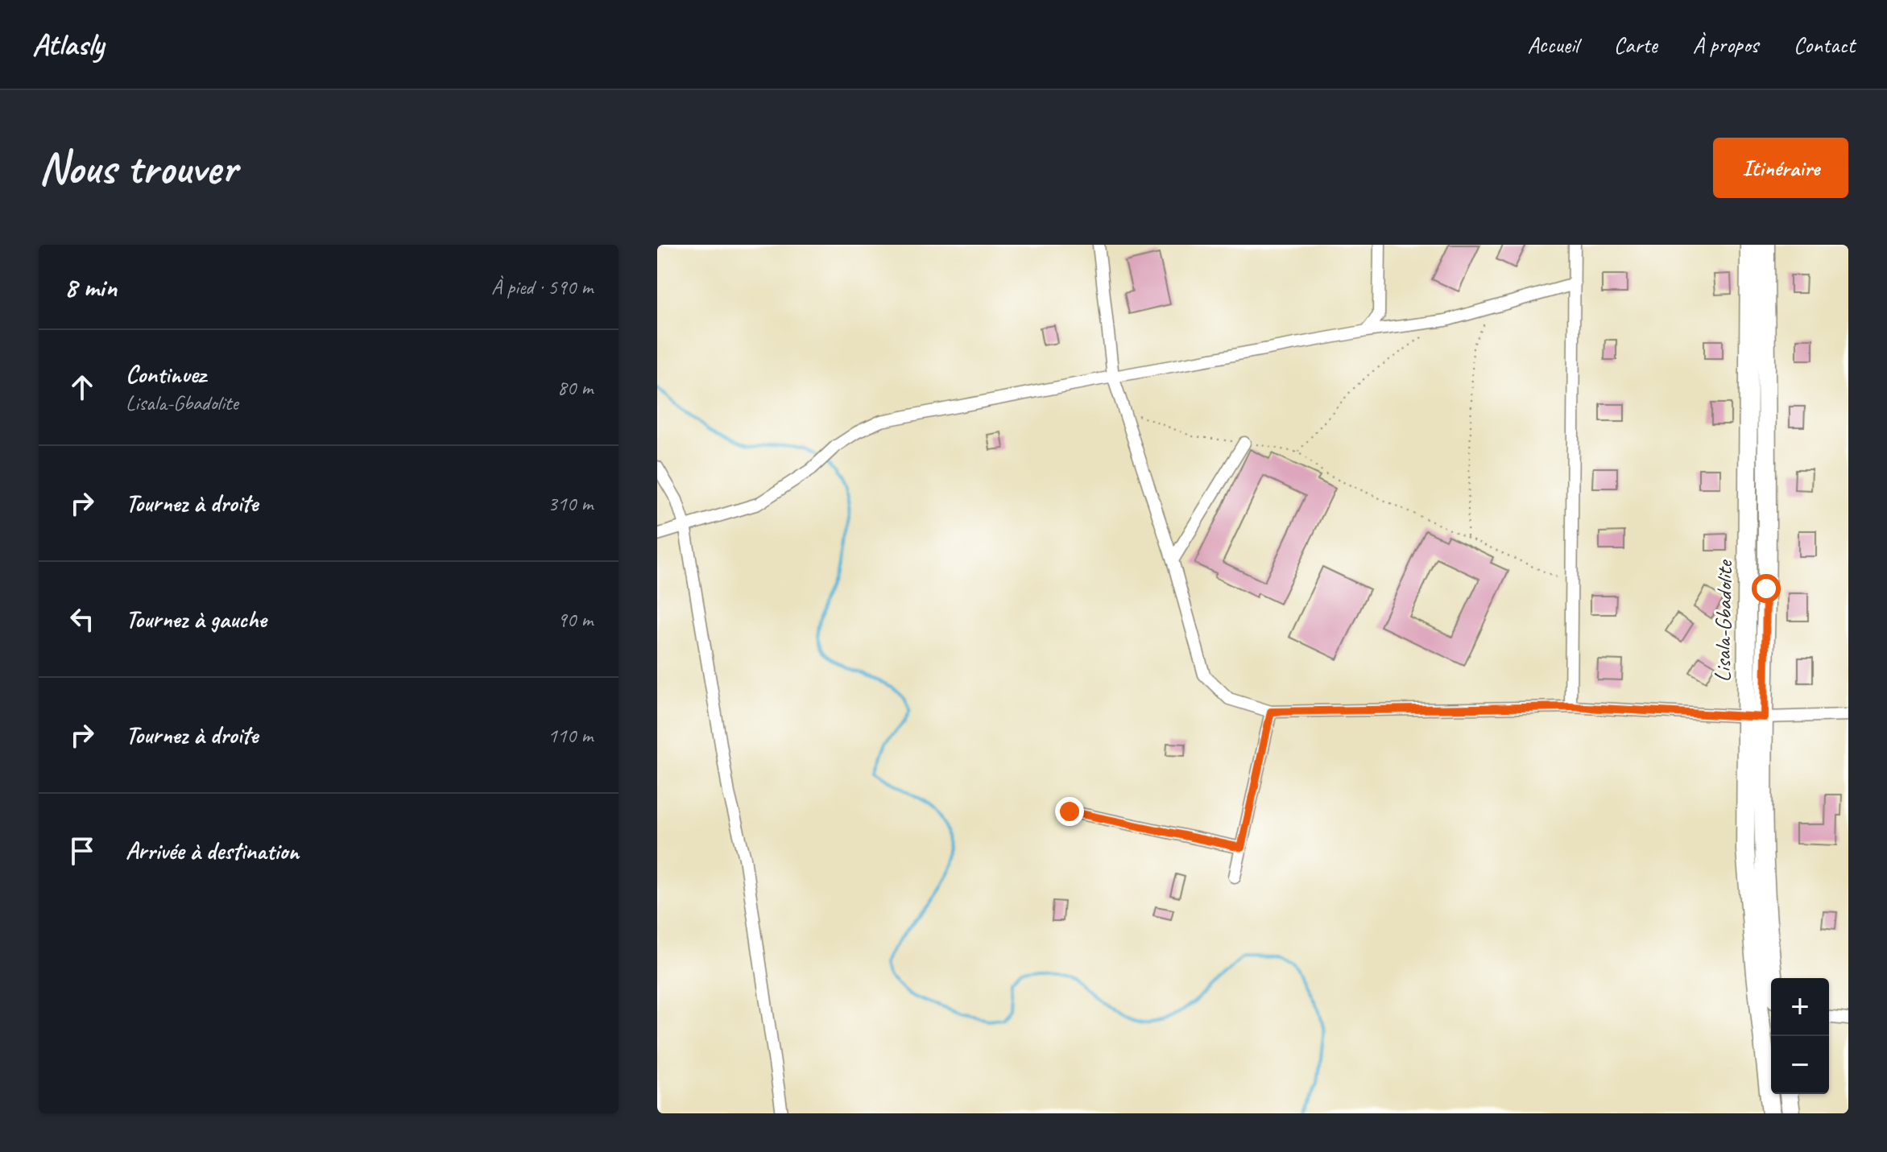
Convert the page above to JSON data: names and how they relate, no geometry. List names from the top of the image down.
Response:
{
  "streets": {
    "main road": ["Lisala-Gbadolite"]
  },
  "page": {
    "header": "Atlasly",
    "nav": [
      "Accueil",
      "Carte",
      "À propos",
      "Contact"
    ],
    "buttons": "Itinéraire",
    "title": "Nous trouver",
    "heading": ["8 min", "À pied · 590 m"],
    "list": [
      ["Continuez", "Lisala-Gbadolite", "80 m"],
      ["Tournez à droite", "310 m"],
      ["Tournez à gauche", "90 m"],
      ["Tournez à droite", "110 m"],
      "Arrivée à destination"
    ],
    "map_buttons": ["+", "−"]
  }
}
